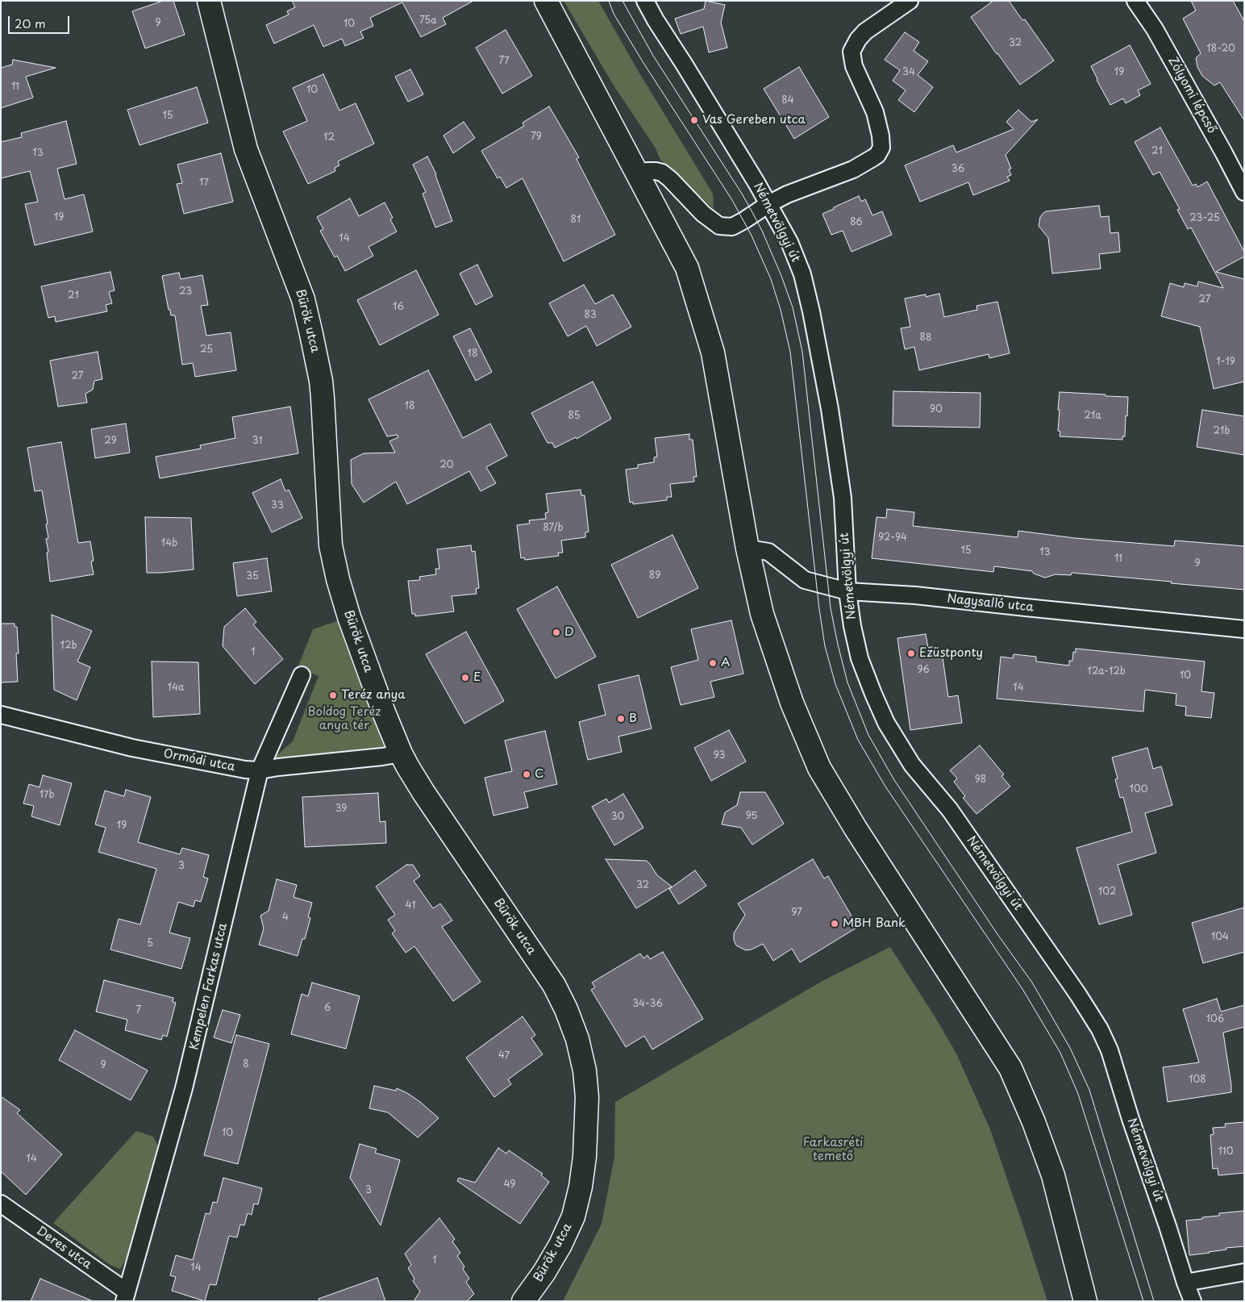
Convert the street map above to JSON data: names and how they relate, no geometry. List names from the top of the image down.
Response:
{
  "streets": {
    "street": [
      "Zólyomi lépcső",
      "Németvölgyi út",
      "Bürök utca",
      "Nagysalló utca",
      "Ormódi utca",
      "Kempelen Farkas utca",
      "Deres utca"
    ]
  },
  "crossings": [
    ["Németvölgyi út", "Nagysalló utca"],
    ["Bürök utca", "Ormódi utca"],
    ["Ormódi utca", "Kempelen Farkas utca"],
    ["Kempelen Farkas utca", "Deres utca"]
  ],
  "parks": ["Boldog Teréz anya tér", "Farkasréti temető"],
  "places": [
    "Vas Gereben utca",
    "D",
    "Ezüstponty",
    "A",
    "E",
    "Teréz anya",
    "B",
    "C",
    "MBH Bank"
  ],
  "house_numbers": [
    "75a",
    "9",
    "10",
    "32",
    "18-20",
    "77",
    "34",
    "19",
    "11",
    "10",
    "84",
    "15",
    "79",
    "12",
    "21",
    "13",
    "36",
    "17",
    "19",
    "23-25",
    "81",
    "86",
    "14",
    "23",
    "21",
    "27",
    "16",
    "83",
    "88",
    "25",
    "18",
    "1-19",
    "27",
    "18",
    "90",
    "85",
    "21a",
    "21b",
    "29",
    "31",
    "20",
    "33",
    "87/b",
    "92-94",
    "14b",
    "15",
    "13",
    "11",
    "9",
    "89",
    "35",
    "12b",
    "1",
    "96",
    "12a-12b",
    "10",
    "14a",
    "14",
    "93",
    "98",
    "100",
    "17b",
    "39",
    "95",
    "30",
    "19",
    "3",
    "32",
    "102",
    "41",
    "97",
    "4",
    "104",
    "5",
    "34-36",
    "6",
    "7",
    "106",
    "47",
    "8",
    "9",
    "108",
    "10",
    "110",
    "14",
    "49",
    "3",
    "1",
    "14"
  ],
  "scale_bar": "20 m"
}
